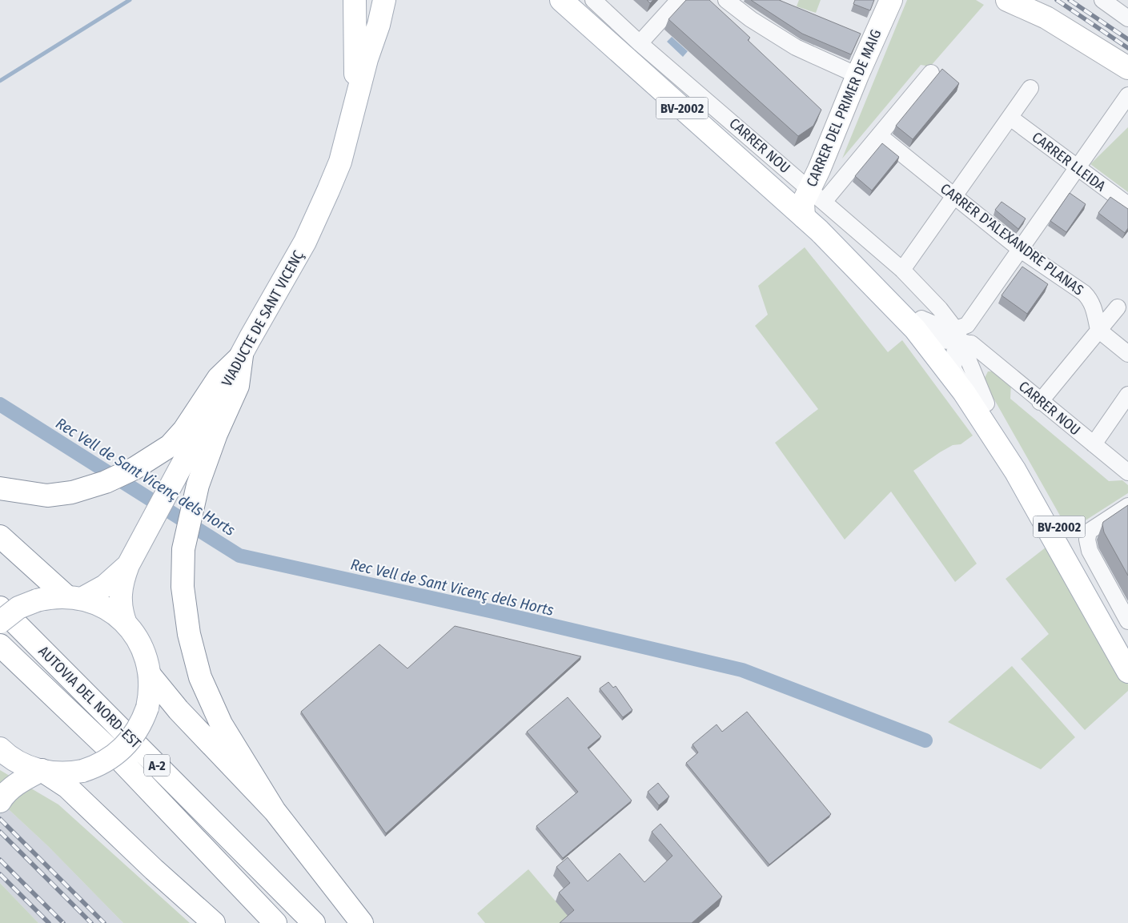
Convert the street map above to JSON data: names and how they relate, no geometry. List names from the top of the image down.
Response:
{
  "streets": {
    "main road": [
      "BV-2002",
      "CARRER DEL PRIMER DE MAIG",
      "VIADUCTE DE SANT VICENÇ",
      "AUTOVIA DEL NORD-EST",
      "A-2"
    ],
    "street": ["CARRER NOU", "CARRER LLEIDA", "CARRER D'ALEXANDRE PLANAS"]
  },
  "crossings": [
    ["BV-2002", "CARRER DEL PRIMER DE MAIG"],
    ["BV-2002", "CARRER NOU"],
    ["CARRER DEL PRIMER DE MAIG", "CARRER NOU"],
    ["CARRER DEL PRIMER DE MAIG", "CARRER D'ALEXANDRE PLANAS"]
  ],
  "water": ["Rec Vell de Sant Vicenç dels Horts"]
}
